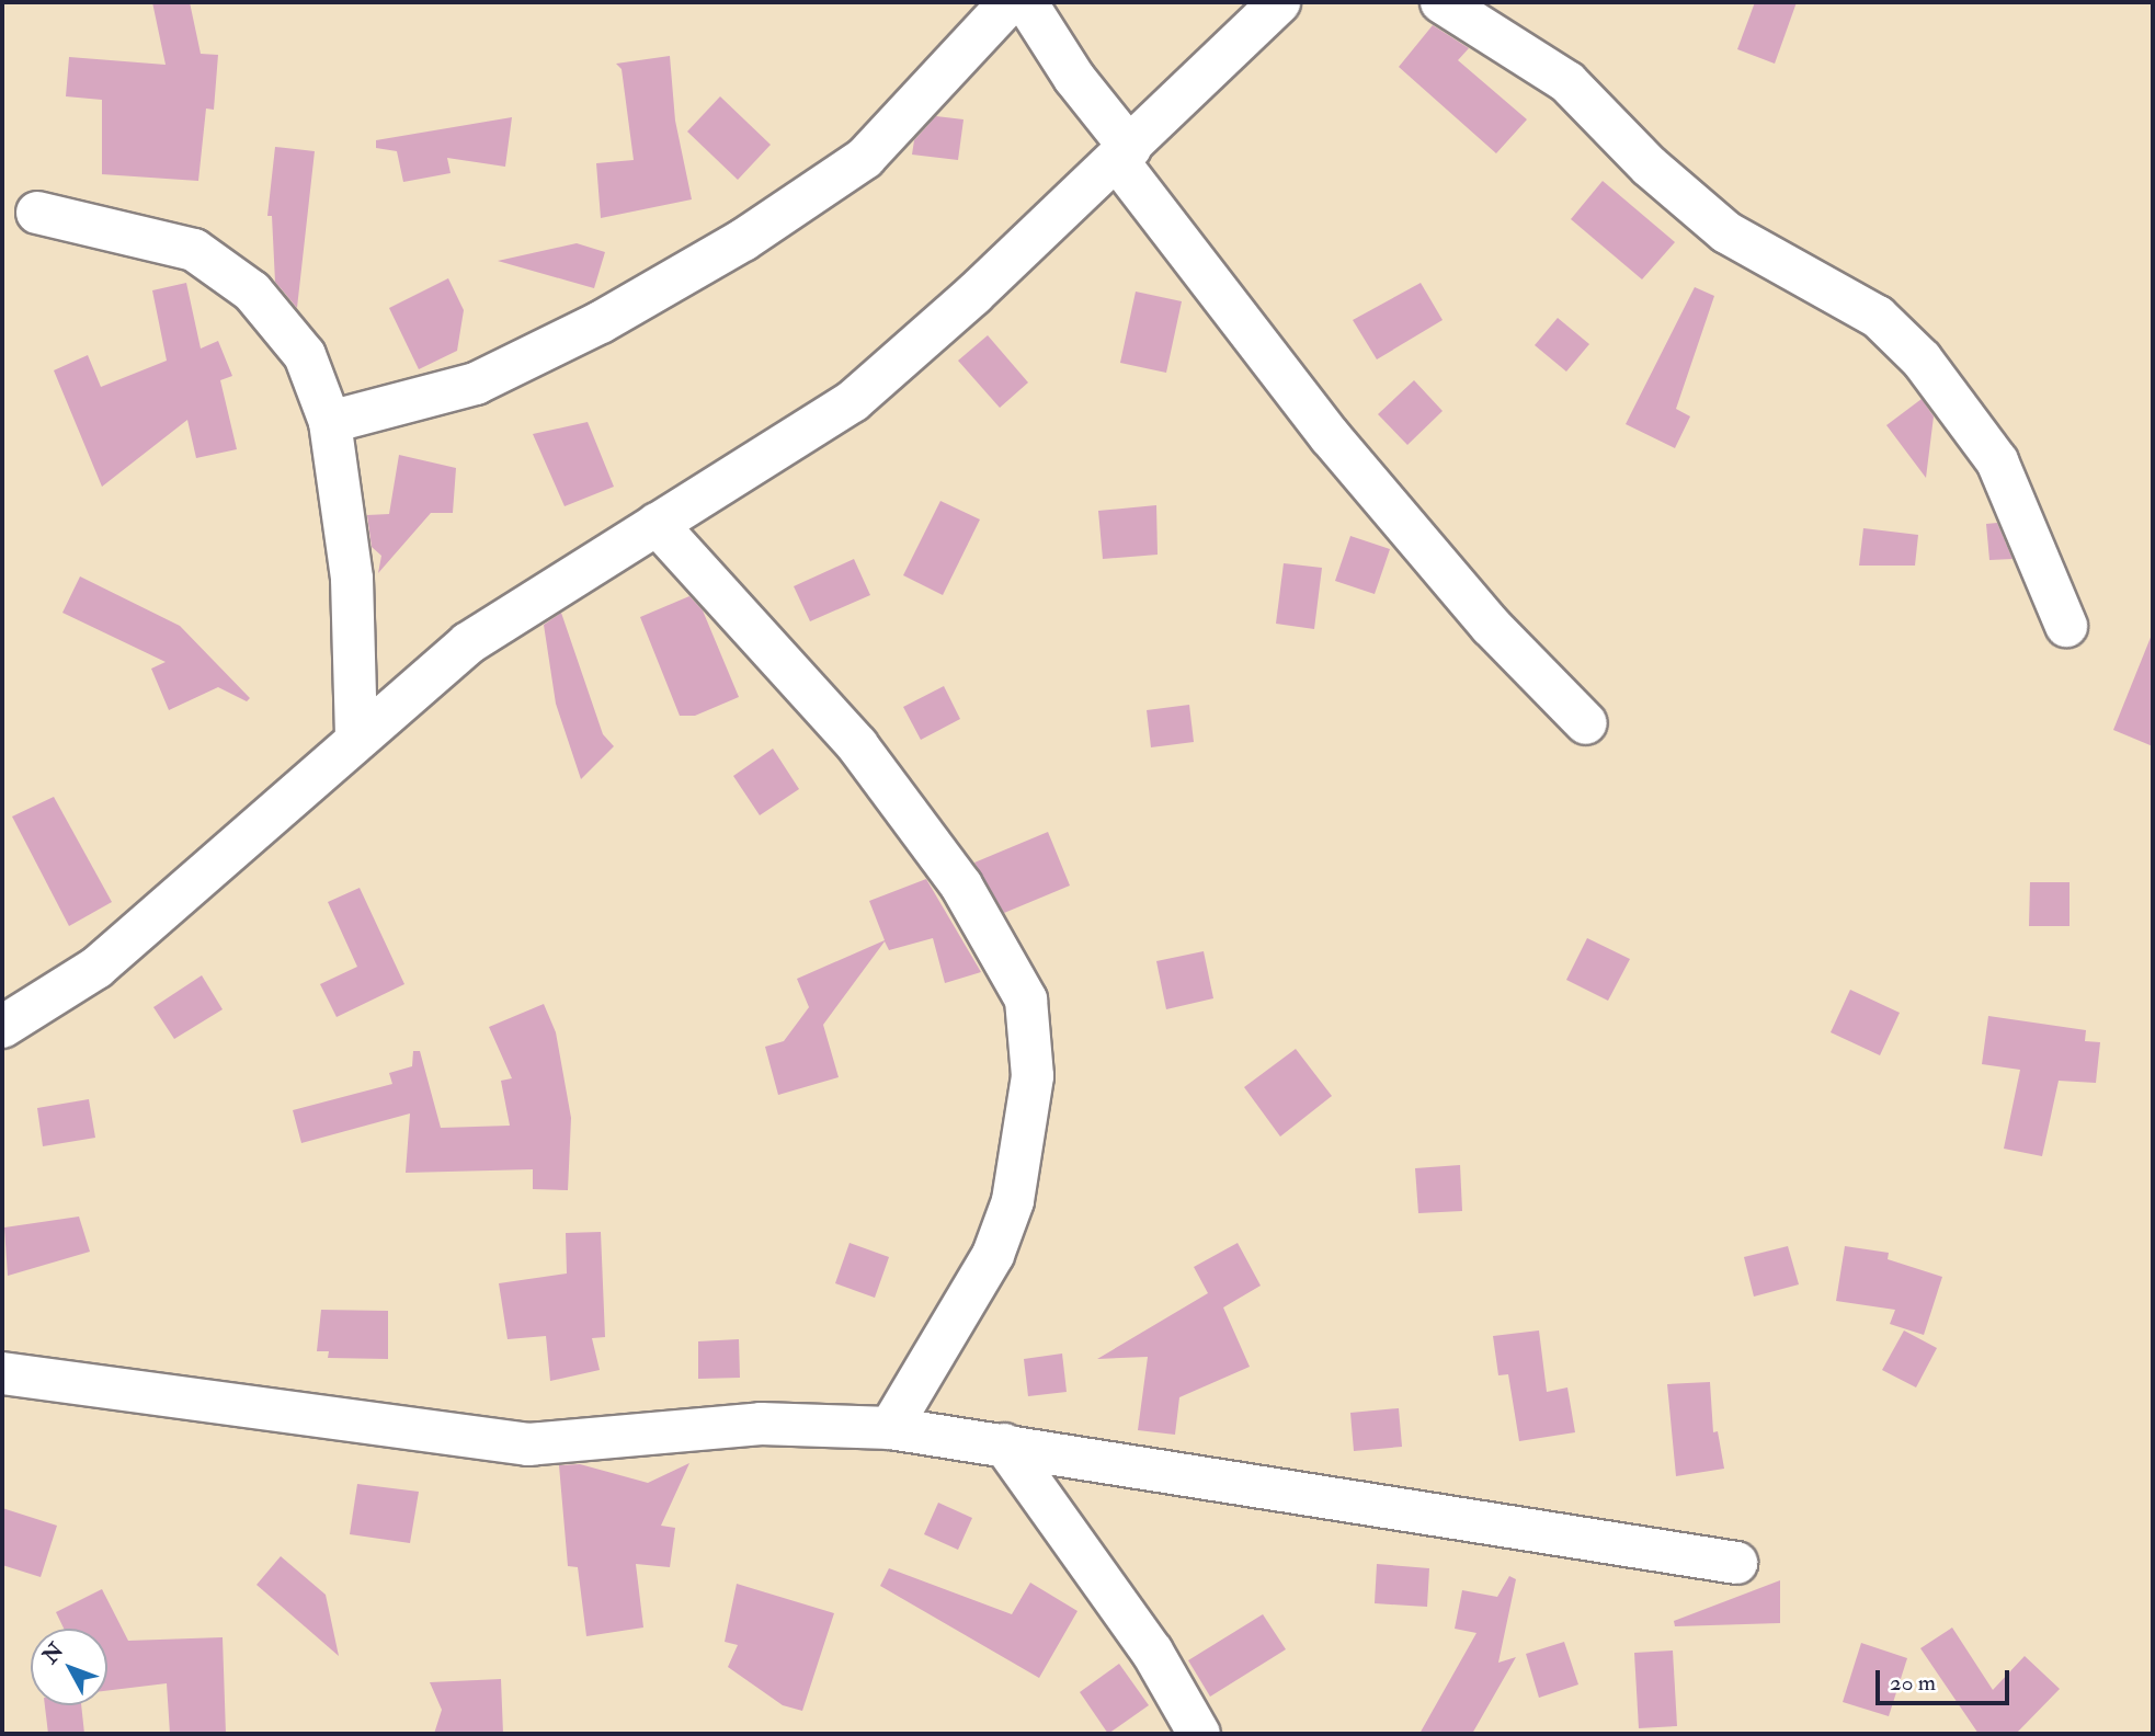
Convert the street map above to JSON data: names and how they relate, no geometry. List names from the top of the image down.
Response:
{
  "scale_bar": "20 m",
  "north": "top left"
}
